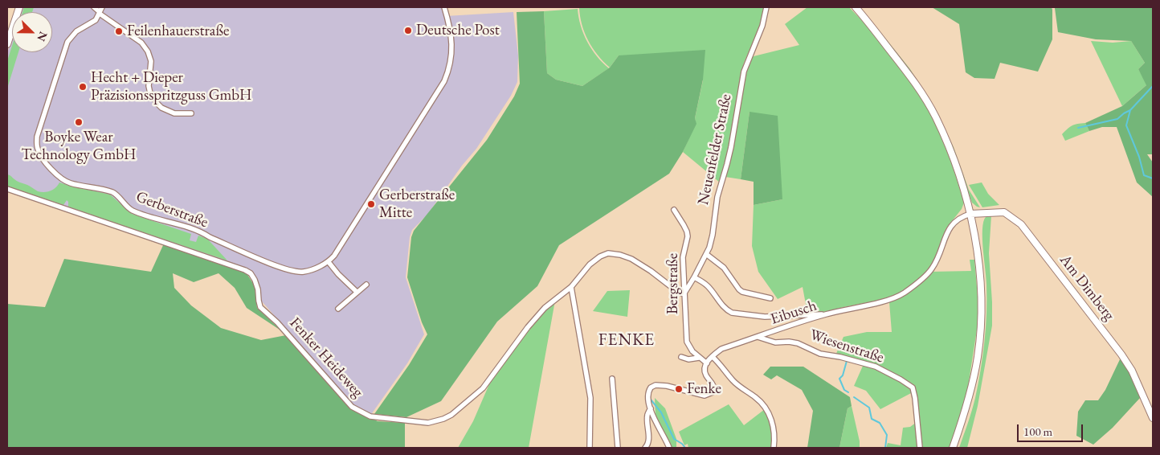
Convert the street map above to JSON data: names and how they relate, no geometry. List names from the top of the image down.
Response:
{
  "streets": {
    "main road": ["Am Dimberg"],
    "street": [
      "Neuenfelder Straße",
      "Gerberstraße",
      "Bergstraße",
      "Eibusch",
      "Wiesenstraße",
      "Fenker Heideweg"
    ]
  },
  "crossings": [
    ["Neuenfelder Straße", "Bergstraße"],
    ["Neuenfelder Straße", "Fenker Heideweg"],
    ["Bergstraße", "Eibusch"],
    ["Bergstraße", "Fenker Heideweg"],
    ["Am Dimberg", "Eibusch"],
    ["Eibusch", "Wiesenstraße"]
  ],
  "districts": ["FENKE"],
  "places": [
    "Deutsche Post",
    "Feilenhauerstraße",
    "Hecht + Dieper Präzisionsspritzguss GmbH",
    "Boyke Wear Technology GmbH",
    "Gerberstraße Mitte",
    "Fenke"
  ],
  "scale_bar": "100 m",
  "north": "bottom right"
}
